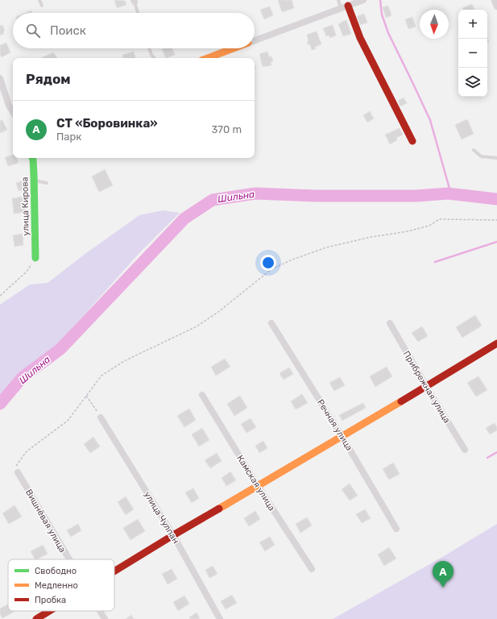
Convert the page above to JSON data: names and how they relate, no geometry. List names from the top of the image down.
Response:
{
  "streets": {
    "street": [
      "улица Кирова",
      "Прибрежная улица",
      "Речная улица",
      "Камская улица",
      "улица Чулпан",
      "Вишнёвая улица"
    ]
  },
  "water": ["Шильна"],
  "legend": ["Свободно", "Медленно", "Пробка"],
  "north": "bottom",
  "page": {
    "map_buttons": ["+", "−"],
    "search": "Поиск",
    "heading": "Рядом",
    "list": [
      {
        "mark": "A",
        "name": "СТ «Боровинка»",
        "note": "Парк",
        "value": "370 m"
      }
    ],
    "pins": "A"
  }
}
